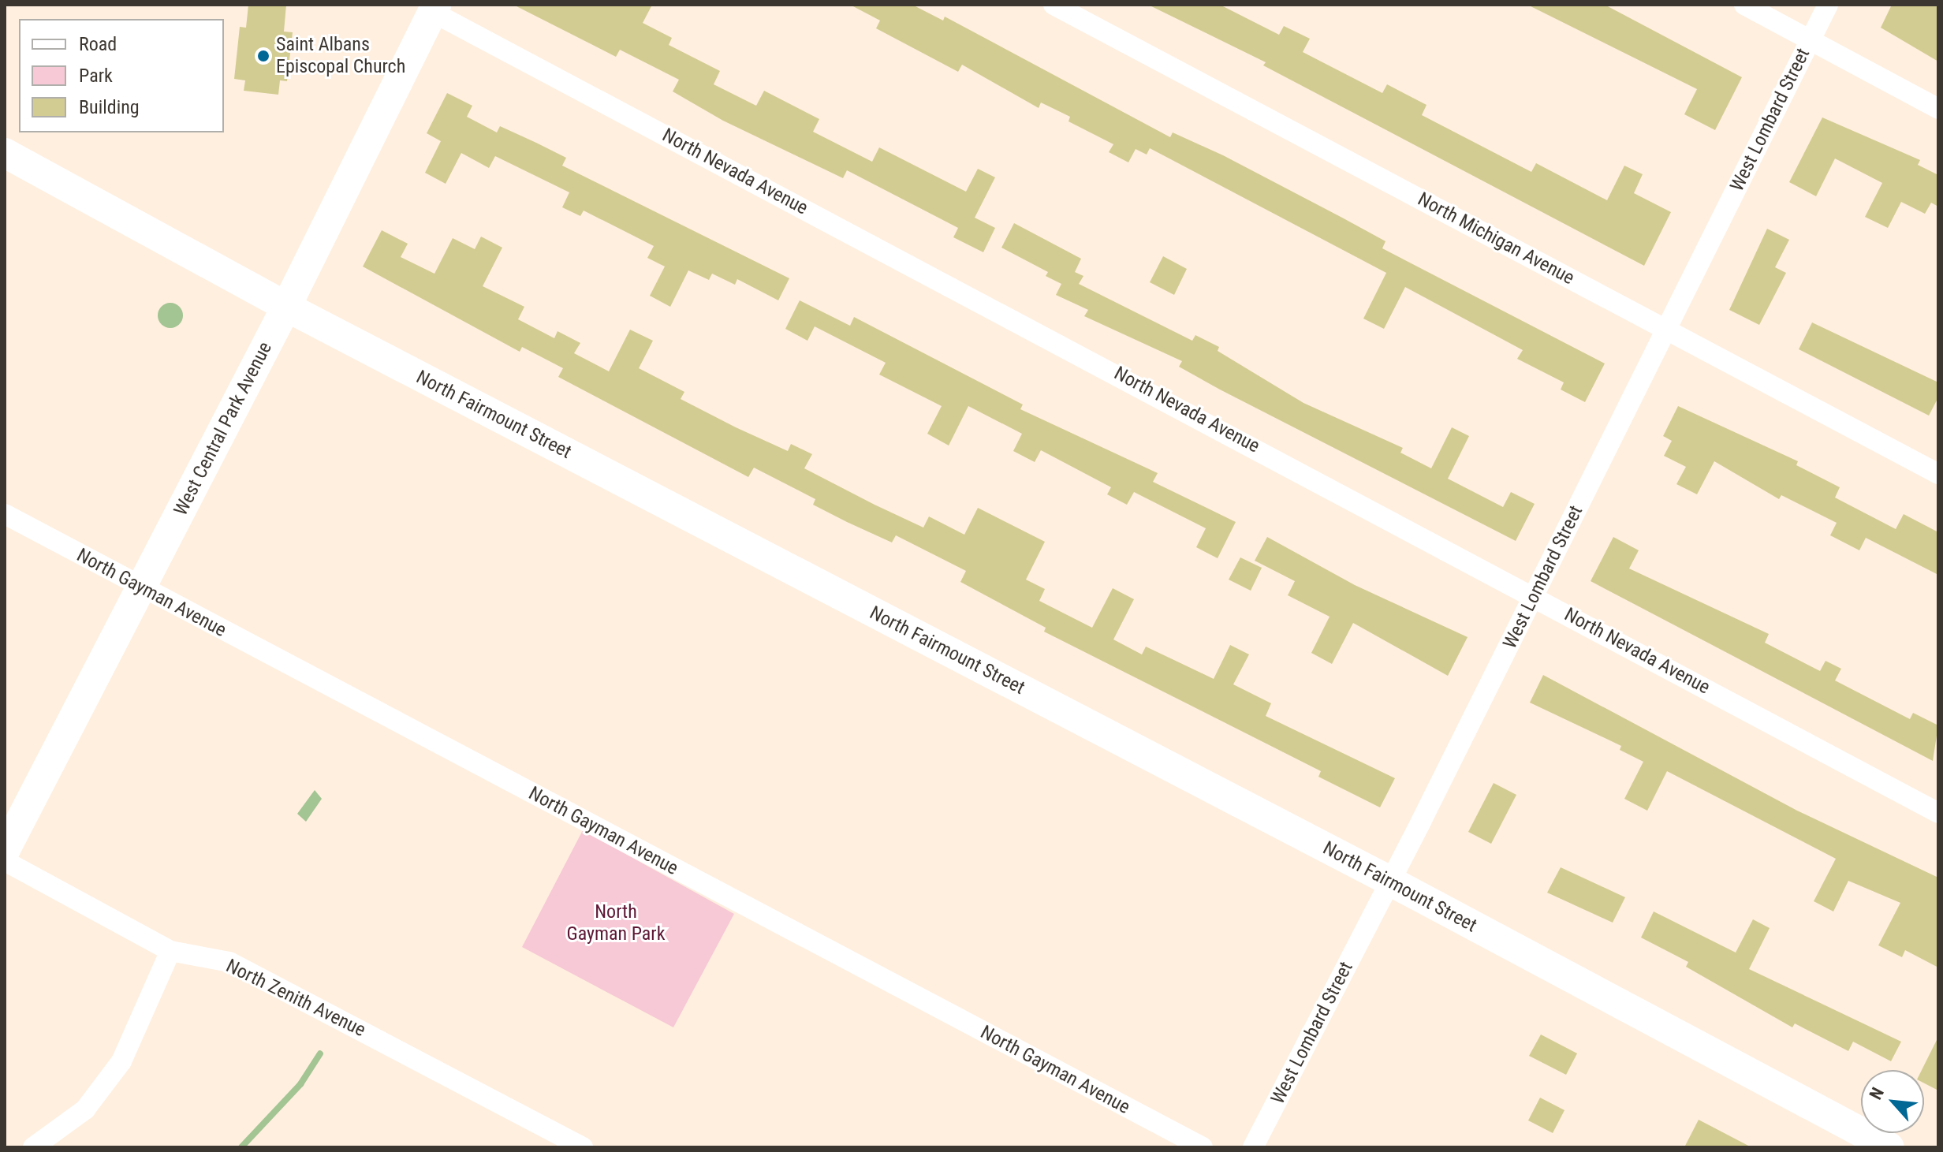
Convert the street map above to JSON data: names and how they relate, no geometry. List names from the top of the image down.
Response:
{
  "streets": {
    "street": [
      "West Lombard Street",
      "North Nevada Avenue",
      "North Michigan Avenue",
      "North Fairmount Street",
      "West Central Park Avenue",
      "North Gayman Avenue",
      "North Zenith Avenue"
    ]
  },
  "crossings": [
    ["West Lombard Street", "North Nevada Avenue"],
    ["West Lombard Street", "North Michigan Avenue"],
    ["West Lombard Street", "North Fairmount Street"],
    ["North Nevada Avenue", "West Central Park Avenue"],
    ["North Fairmount Street", "West Central Park Avenue"],
    ["West Central Park Avenue", "North Gayman Avenue"]
  ],
  "parks": ["North Gayman Park"],
  "places": ["Saint Albans Episcopal Church"],
  "legend": ["Road", "Park", "Building"],
  "north": "top left"
}
